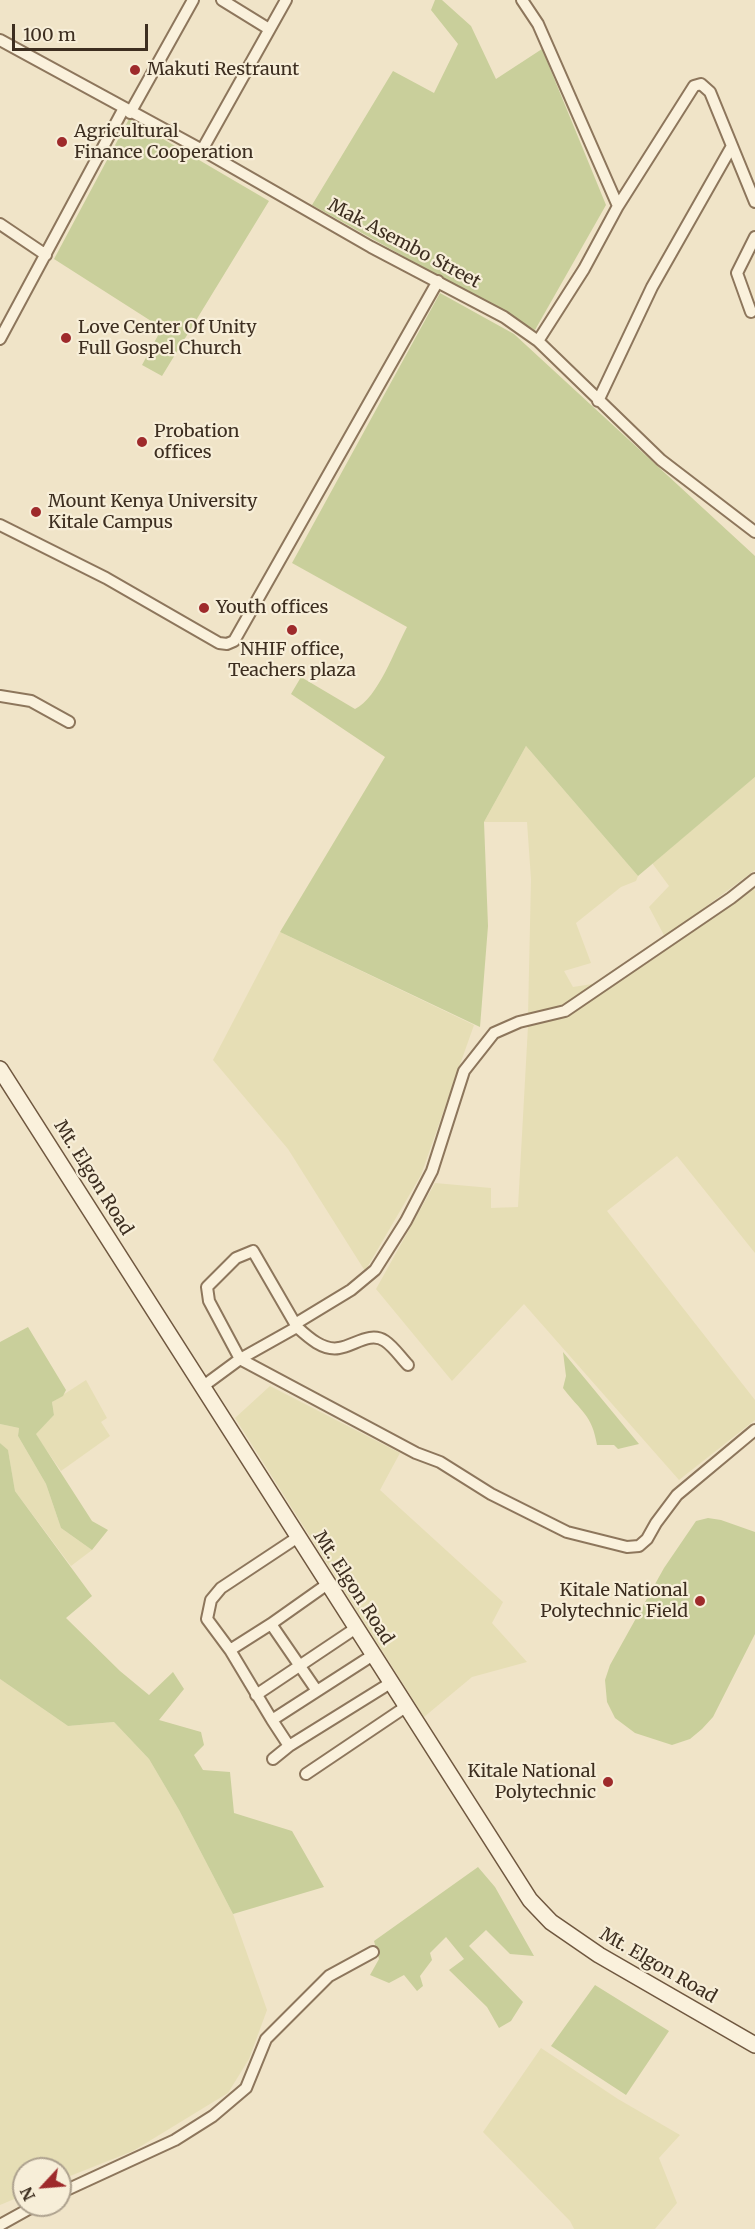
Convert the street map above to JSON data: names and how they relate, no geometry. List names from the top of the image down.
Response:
{
  "streets": {
    "street": ["Mak Asembo Street", "Mt. Elgon Road"]
  },
  "places": [
    "Makuti Restraunt",
    "Agricultural Finance Cooperation",
    "Love Center Of Unity Full Gospel Church",
    "Probation offices",
    "Mount Kenya University Kitale Campus",
    "Youth offices",
    "NHIF office, Teachers plaza",
    "Kitale National Polytechnic Field",
    "Kitale National Polytechnic"
  ],
  "scale_bar": "100 m",
  "north": "bottom left"
}
